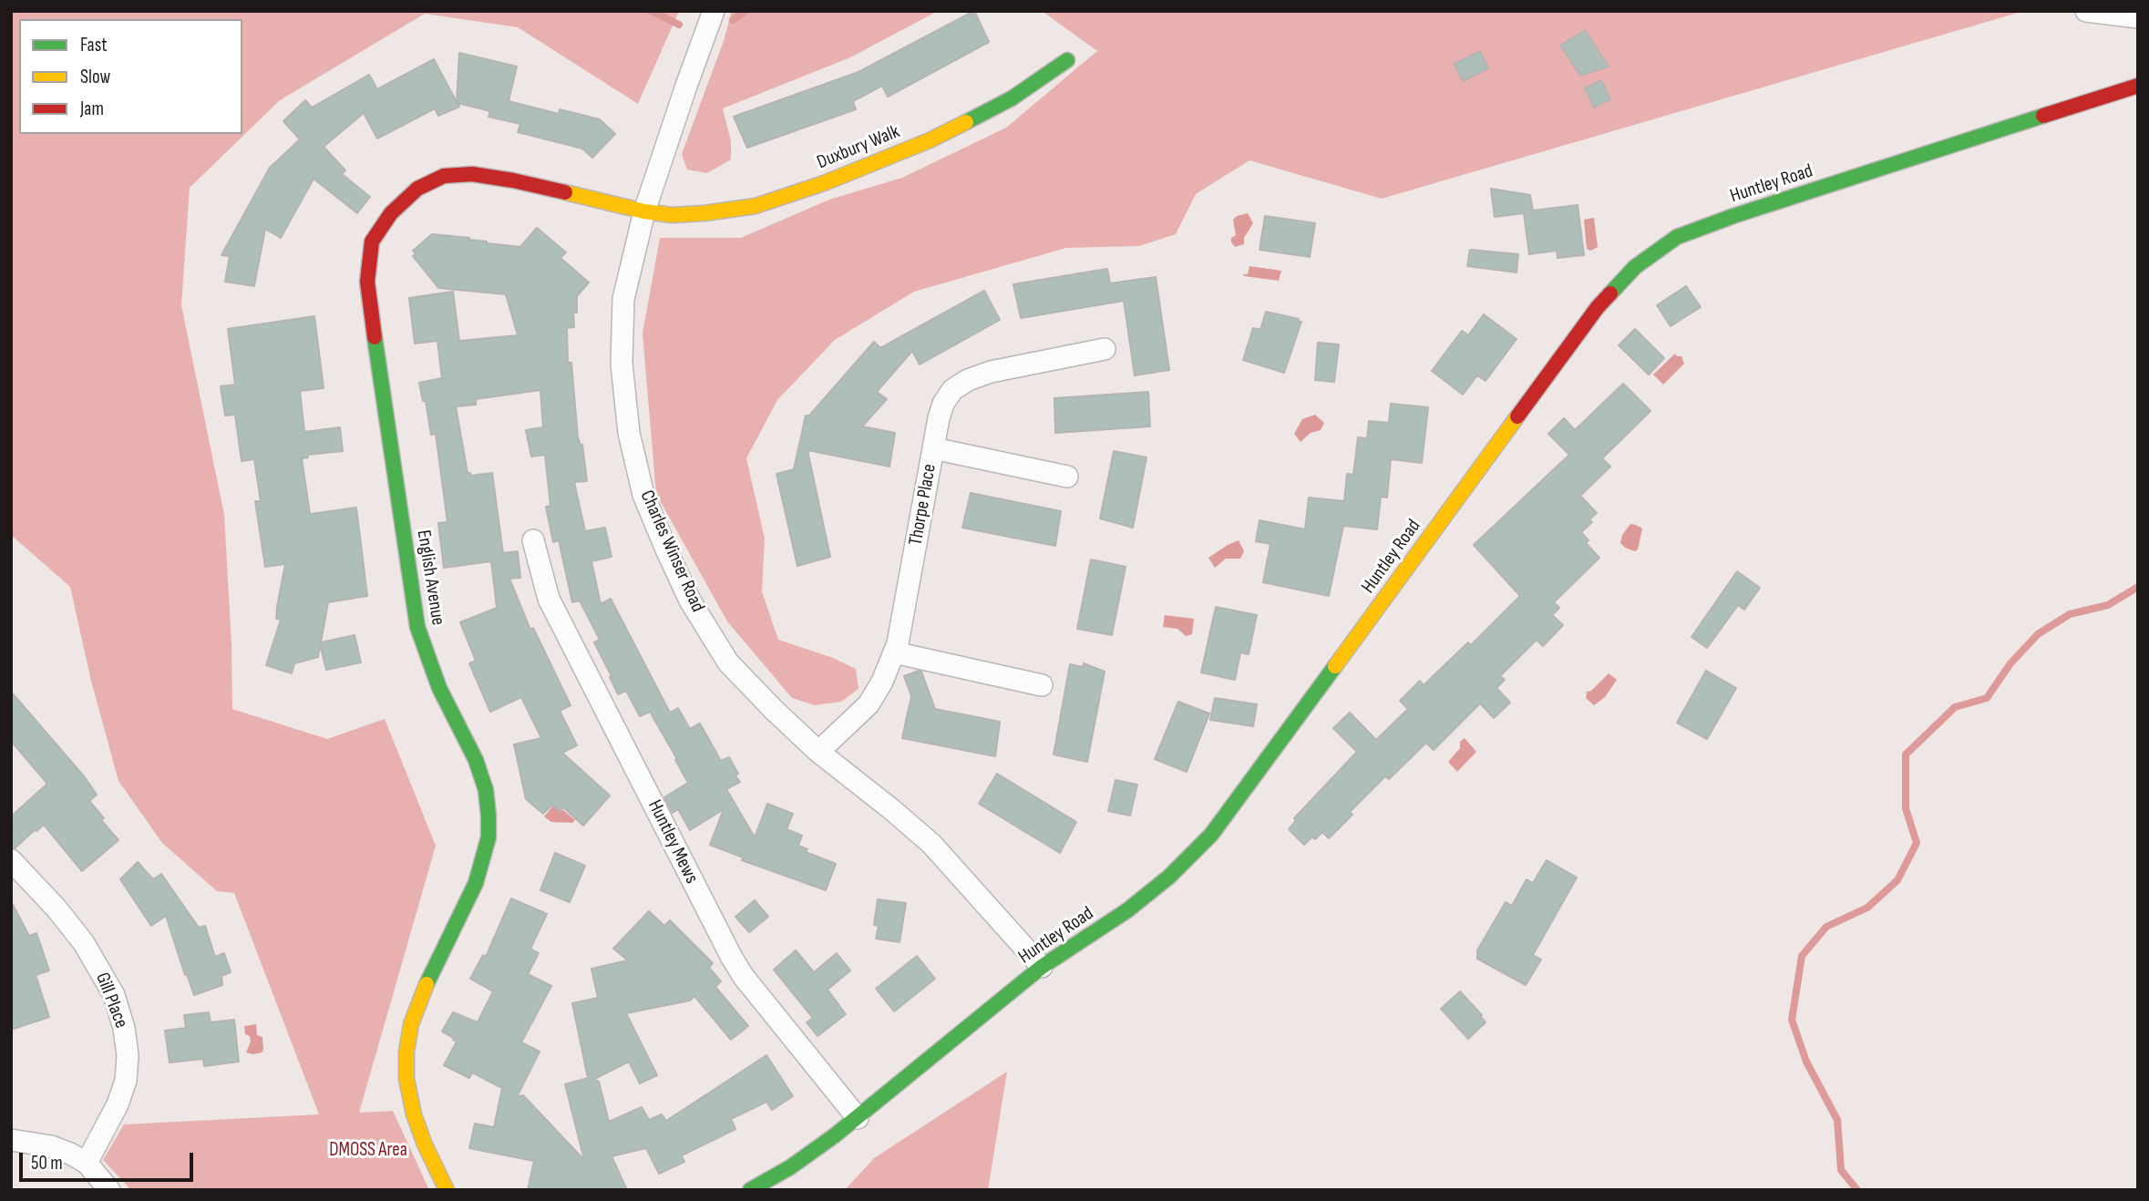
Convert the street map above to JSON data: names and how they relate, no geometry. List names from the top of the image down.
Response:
{
  "streets": {
    "street": [
      "Duxbury Walk",
      "Huntley Road",
      "Thorpe Place",
      "Charles Winser Road",
      "English Avenue",
      "Huntley Mews",
      "Gill Place"
    ]
  },
  "crossings": [
    ["Duxbury Walk", "Charles Winser Road"],
    ["Duxbury Walk", "English Avenue"],
    ["Huntley Road", "Charles Winser Road"],
    ["Huntley Road", "Huntley Mews"],
    ["Thorpe Place", "Charles Winser Road"],
    ["Charles Winser Road", "English Avenue"]
  ],
  "parks": ["DMOSS Area"],
  "legend": ["Fast", "Slow", "Jam"],
  "scale_bar": "50 m"
}
